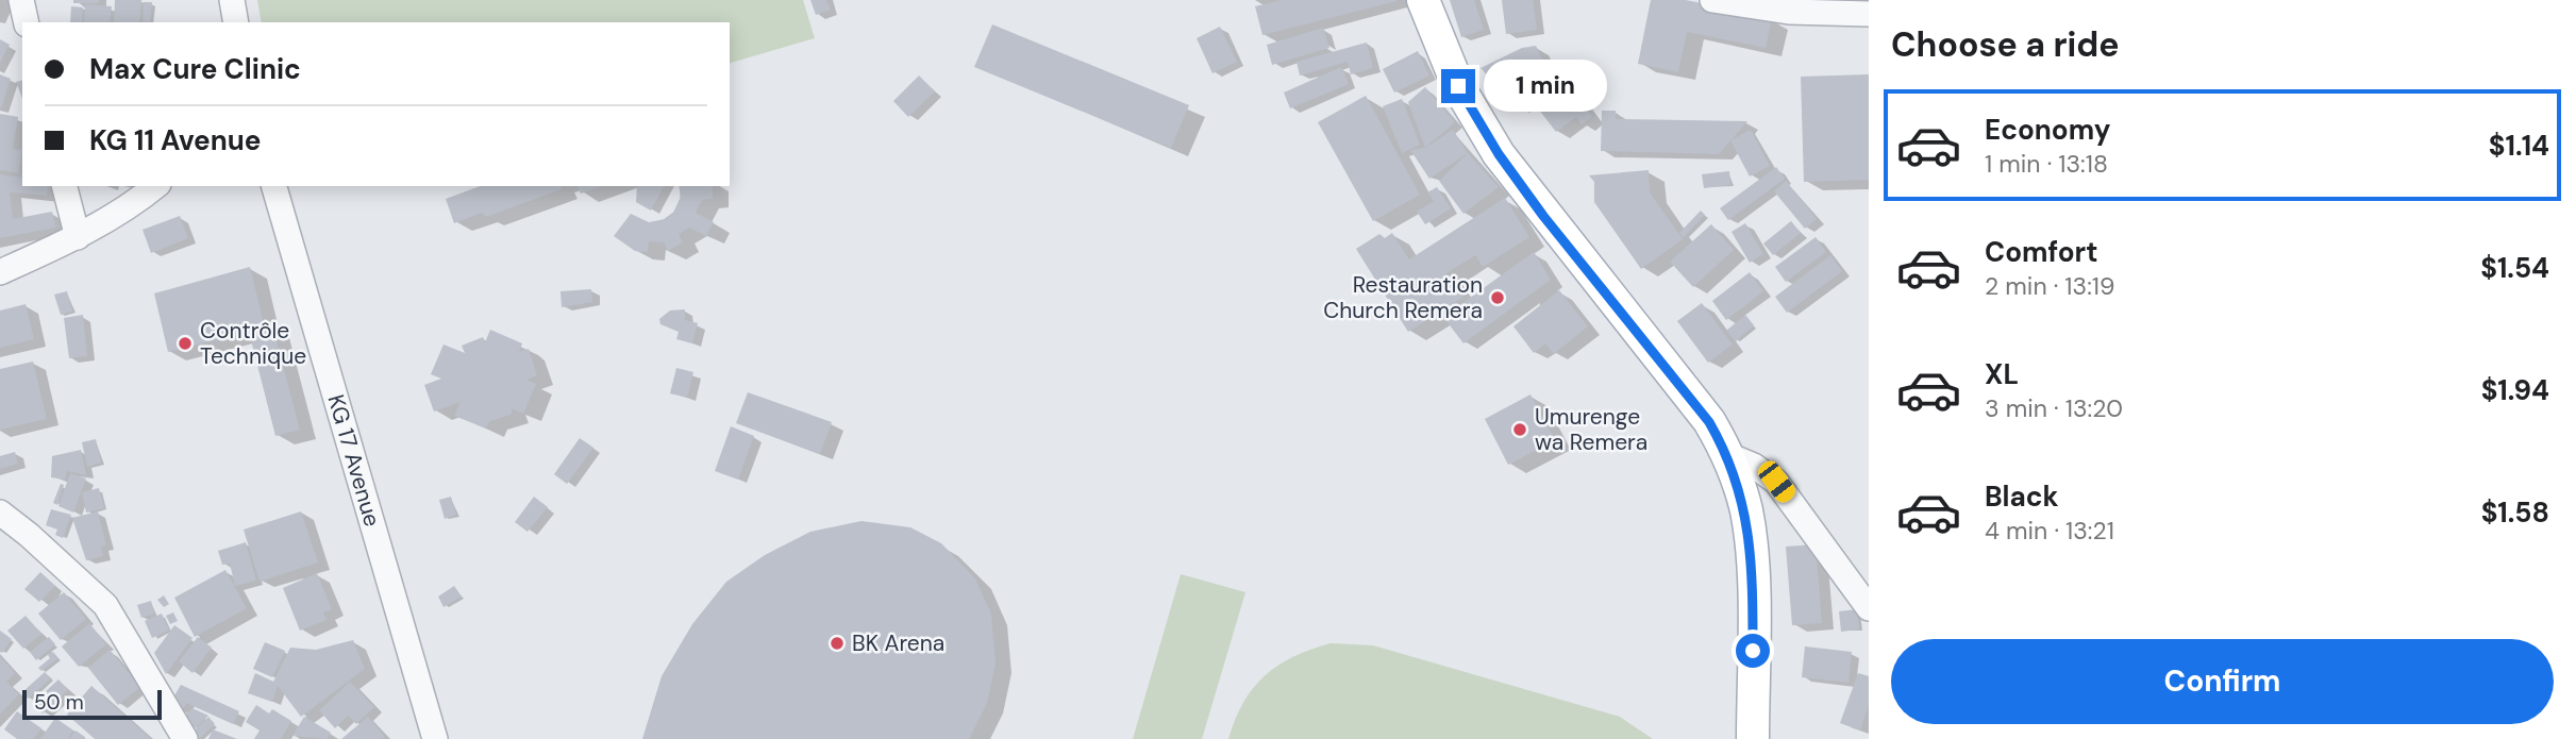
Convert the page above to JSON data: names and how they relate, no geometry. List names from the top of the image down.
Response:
{
  "streets": {
    "street": ["KG 17 Avenue"]
  },
  "places": [
    "Restauration Church Remera",
    "Contrôle Technique",
    "Umurenge wa Remera",
    "BK Arena"
  ],
  "scale_bar": "50 m",
  "page": {
    "heading": "Choose a ride",
    "banner": ["Max Cure Clinic", "KG 11 Avenue"],
    "bubble": "1 min",
    "list": [
      {
        "name": "Economy",
        "note": "1 min · 13:18",
        "value": "$1.14"
      },
      {
        "name": "Comfort",
        "note": "2 min · 13:19",
        "value": "$1.54"
      },
      {
        "name": "XL",
        "note": "3 min · 13:20",
        "value": "$1.94"
      },
      {
        "name": "Black",
        "note": "4 min · 13:21",
        "value": "$1.58"
      }
    ],
    "buttons": "Confirm",
    "scale": "50 m"
  }
}
